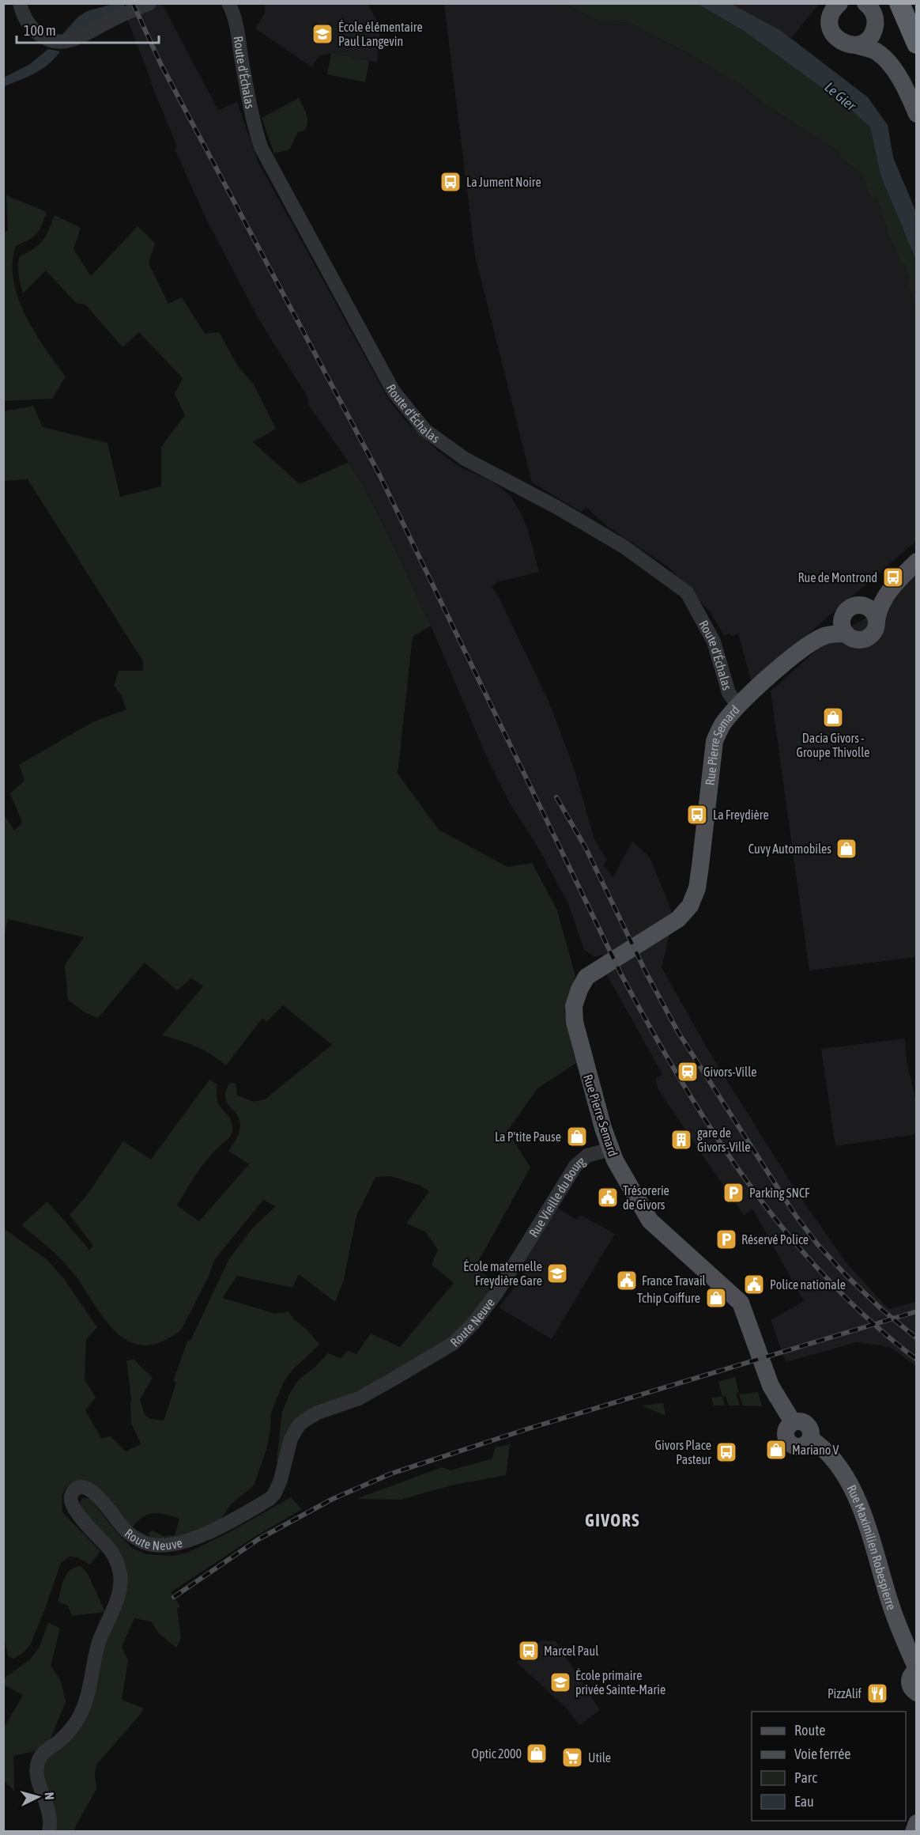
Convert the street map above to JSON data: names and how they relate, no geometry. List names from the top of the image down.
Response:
{
  "streets": {
    "main road": ["Rue Pierre Semard", "Rue Maximilien Robespierre"],
    "street": ["Route d'Échalas", "Rue Vieille du Bourg", "Route Neuve"]
  },
  "crossings": [
    ["Route d'Échalas", "Rue Pierre Semard"],
    ["Rue Pierre Semard", "Rue Vieille du Bourg"],
    ["Rue Pierre Semard", "Rue Maximilien Robespierre"],
    ["Rue Vieille du Bourg", "Route Neuve"]
  ],
  "districts": ["GIVORS"],
  "water": ["Le Gier"],
  "places": {
    "school or university": ["École élémentaire Paul Langevin", "École maternelle Freydière Gare", "École primaire privée Sainte-Marie"],
    "bus stop": [
      "La Jument Noire",
      "Rue de Montrond",
      "La Freydière",
      "Givors Place Pasteur",
      "Marcel Paul"
    ],
    "shop": [
      "Dacia Givors - Groupe Thivolle",
      "Cuvy Automobiles",
      "La P'tite Pause",
      "Tchip Coiffure",
      "Mariano V",
      "Optic 2000"
    ],
    "station": ["Givors-Ville"],
    "building": ["gare de Givors-Ville"],
    "parking": ["Parking SNCF", "Réservé Police"],
    "public building": ["Trésorerie de Givors", "France Travail", "Police nationale"],
    "restaurant": ["PizzAlif"],
    "supermarket": ["Utile"]
  },
  "legend": [
    "Route",
    "Voie ferrée",
    "Parc",
    "Eau"
  ],
  "scale_bar": "100 m",
  "north": "right"
}
